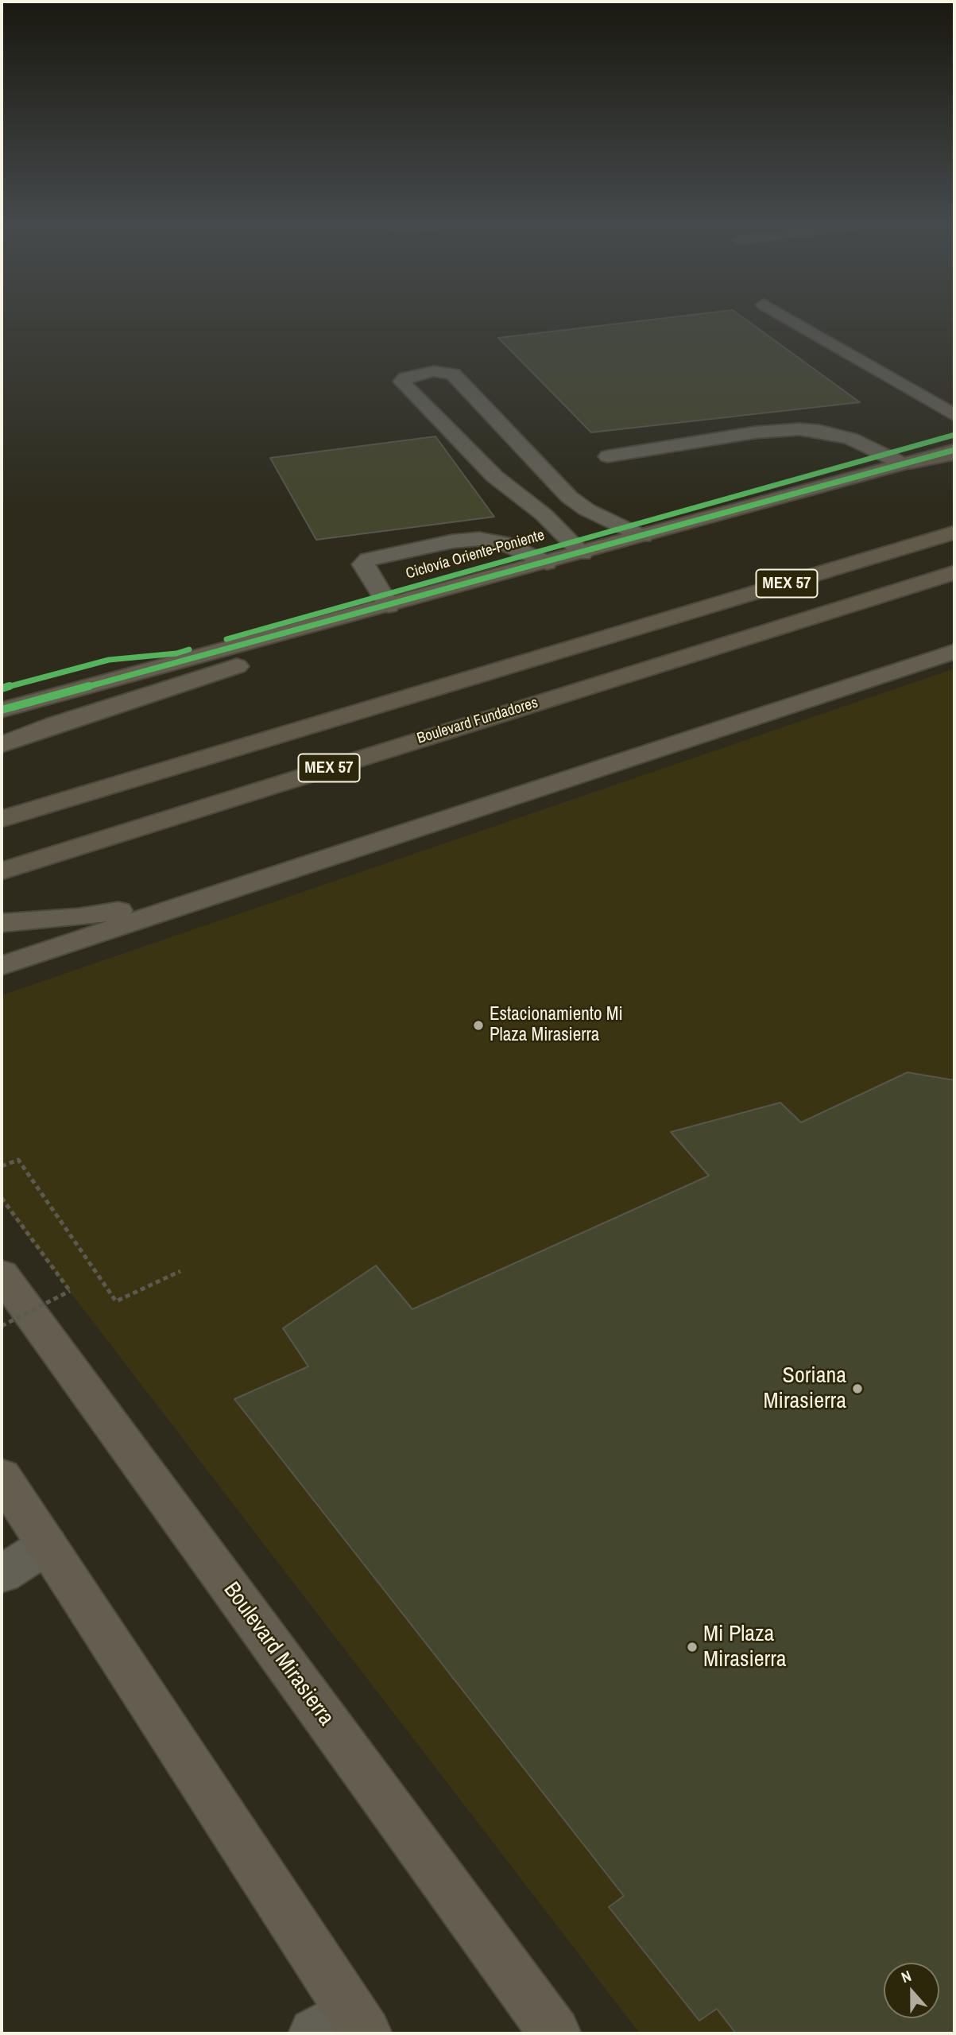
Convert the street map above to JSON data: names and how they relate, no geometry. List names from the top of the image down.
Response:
{
  "streets": {
    "highway": ["MEX 57", "Boulevard Fundadores"],
    "main road": ["Boulevard Mirasierra"],
    "cycle path": ["Ciclovía Oriente-Poniente"]
  },
  "places": ["Estacionamiento Mi Plaza Mirasierra", "Soriana Mirasierra", "Mi Plaza Mirasierra"],
  "north": "top"
}
